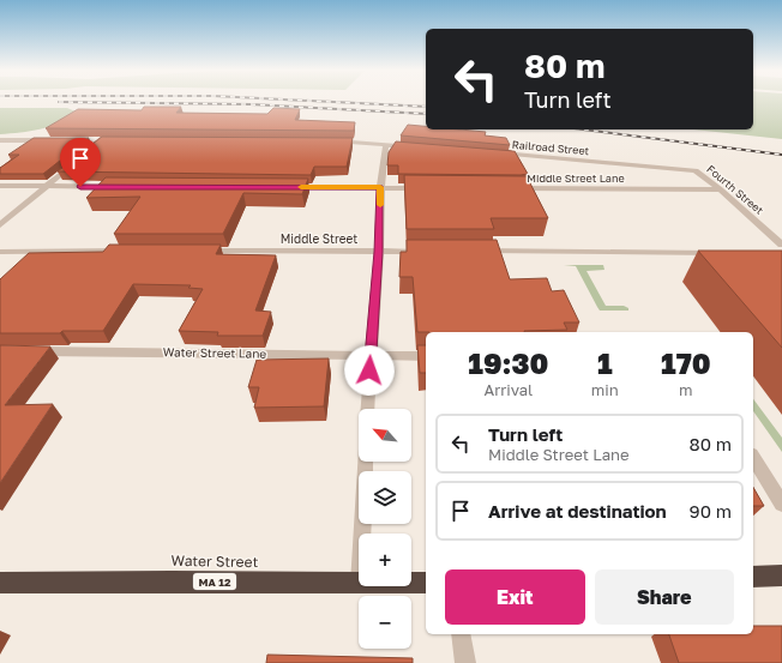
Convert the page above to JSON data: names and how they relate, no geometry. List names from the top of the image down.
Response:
{
  "streets": {
    "highway": ["Water Street", "MA 12"],
    "street": [
      "Railroad Street",
      "Middle Street Lane",
      "Fourth Street",
      "Middle Street",
      "Water Street Lane"
    ]
  },
  "crossings": [
    ["Railroad Street", "Fourth Street"],
    ["Middle Street Lane", "Fourth Street"]
  ],
  "north": "top left",
  "page": {
    "turn": ["80 m", "Turn left"],
    "eta": [
      "19:30",
      "Arrival",
      "1",
      "min",
      "170",
      "m"
    ],
    "map_buttons": ["+", "−"],
    "list": [
      {
        "name": "Turn left",
        "note": "Middle Street Lane",
        "value": "80 m"
      },
      {
        "name": "Arrive at destination",
        "value": "90 m"
      }
    ],
    "buttons": ["Exit", "Share"]
  }
}
